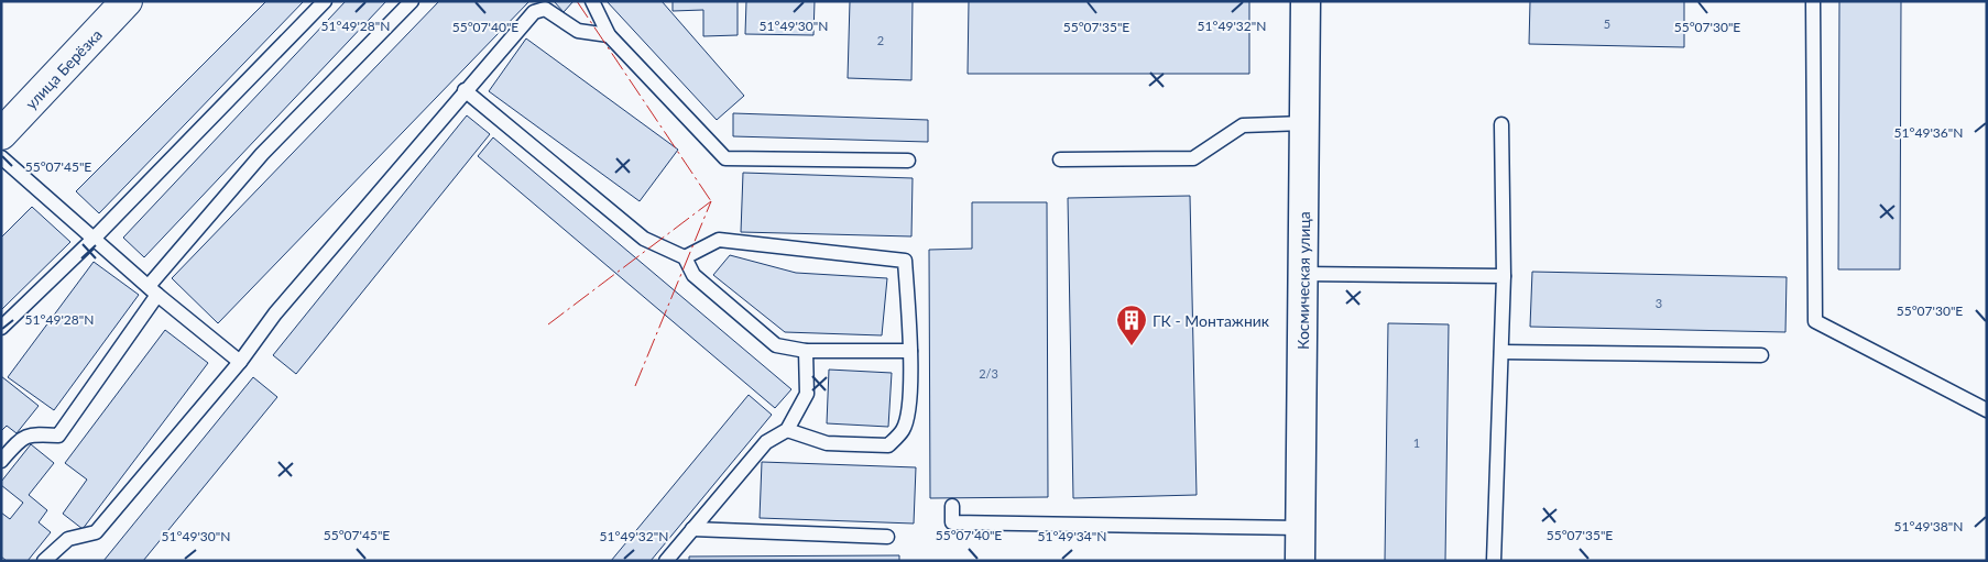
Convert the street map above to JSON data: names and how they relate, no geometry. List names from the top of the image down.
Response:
{
  "streets": {
    "main road": ["улица Берёзка"],
    "street": ["Космическая улица"]
  },
  "places": {
    "building": ["ГК - Монтажник"]
  },
  "house_numbers": [
    "5",
    "2",
    "3",
    "2/3",
    "1"
  ],
  "coordinates": [
    "51°49'28\"N",
    "51°49'30\"N",
    "51°49'32\"N",
    "55°07'40\"E",
    "55°07'35\"E",
    "55°07'30\"E",
    "51°49'36\"N",
    "55°07'45\"E",
    "51°49'38\"N",
    "51°49'34\"N"
  ]
}
